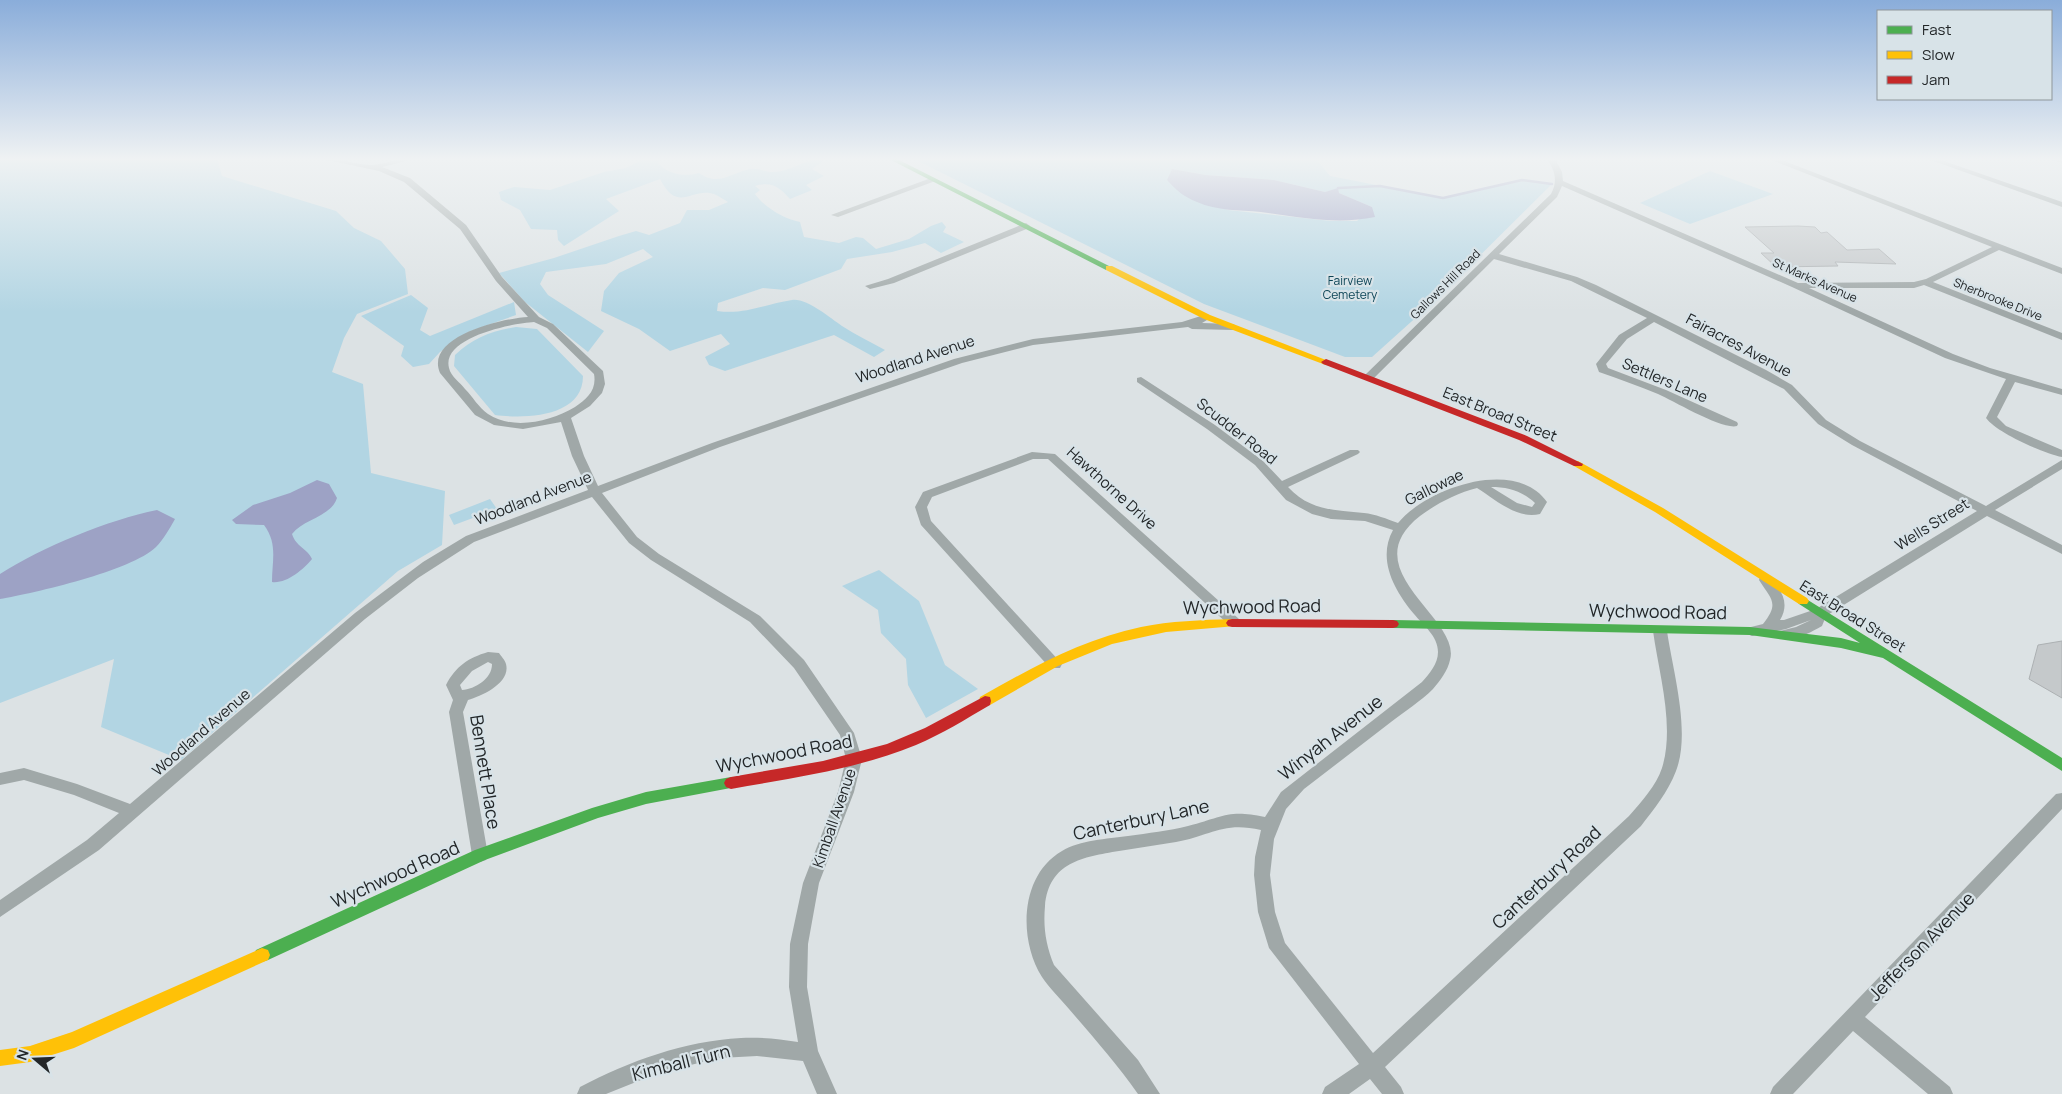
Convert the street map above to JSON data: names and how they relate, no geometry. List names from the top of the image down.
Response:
{
  "streets": {
    "street": [
      "St Marks Avenue",
      "Gallows Hill Road",
      "Sherbrooke Drive",
      "Fairacres Avenue",
      "Woodland Avenue",
      "Settlers Lane",
      "East Broad Street",
      "Scudder Road",
      "Gallowae",
      "Hawthorne Drive",
      "Wells Street",
      "Wychwood Road",
      "Winyah Avenue",
      "Bennett Place",
      "Kimball Avenue",
      "Canterbury Lane",
      "Canterbury Road",
      "Jefferson Avenue",
      "Kimball Turn"
    ]
  },
  "crossings": [
    ["Gallows Hill Road", "Fairacres Avenue"],
    ["Gallows Hill Road", "East Broad Street"],
    ["Fairacres Avenue", "Settlers Lane"],
    ["Fairacres Avenue", "Wells Street"],
    ["Woodland Avenue", "East Broad Street"],
    ["Woodland Avenue", "Kimball Avenue"],
    ["East Broad Street", "Wells Street"],
    ["East Broad Street", "Wychwood Road"],
    ["Scudder Road", "Gallowae"],
    ["Gallowae", "Wychwood Road"],
    ["Gallowae", "Winyah Avenue"],
    ["Hawthorne Drive", "Wychwood Road"],
    ["Wells Street", "Wychwood Road"],
    ["Wychwood Road", "Winyah Avenue"],
    ["Wychwood Road", "Bennett Place"],
    ["Wychwood Road", "Kimball Avenue"],
    ["Wychwood Road", "Canterbury Road"],
    ["Winyah Avenue", "Canterbury Lane"],
    ["Winyah Avenue", "Canterbury Road"],
    ["Kimball Avenue", "Kimball Turn"]
  ],
  "parks": ["Fairview Cemetery"],
  "legend": ["Fast", "Slow", "Jam"],
  "north": "left"
}
